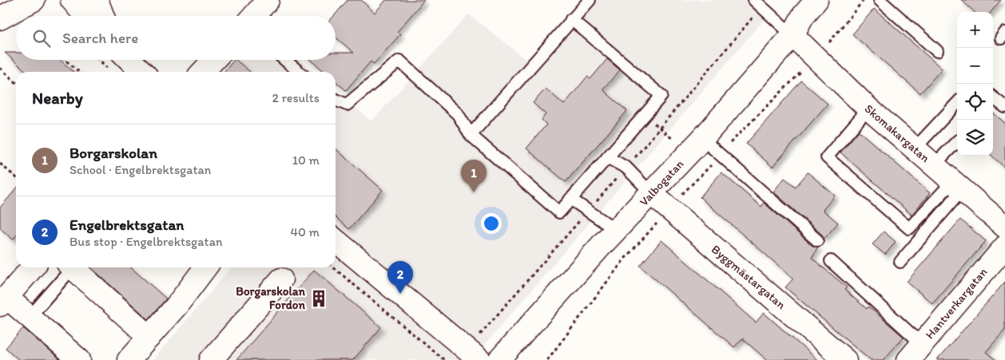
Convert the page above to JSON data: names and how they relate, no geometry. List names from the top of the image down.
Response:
{
  "streets": {
    "street": [
      "Skomakargatan",
      "Valbogatan",
      "Byggmästargatan",
      "Hantverkargatan"
    ]
  },
  "crossings": [
    ["Skomakargatan", "Valbogatan"],
    ["Valbogatan", "Byggmästargatan"]
  ],
  "places": {
    "building": ["Borgarskolan Fordon"]
  },
  "page": {
    "map_buttons": ["+", "−"],
    "search": "Search here",
    "heading": ["Nearby", "2 results"],
    "list": [
      {
        "mark": "1",
        "name": "Borgarskolan",
        "note": "School · Engelbrektsgatan",
        "value": "10 m"
      },
      {
        "mark": "2",
        "name": "Engelbrektsgatan",
        "note": "Bus stop · Engelbrektsgatan",
        "value": "40 m"
      }
    ],
    "pins": ["1", "2"]
  }
}
